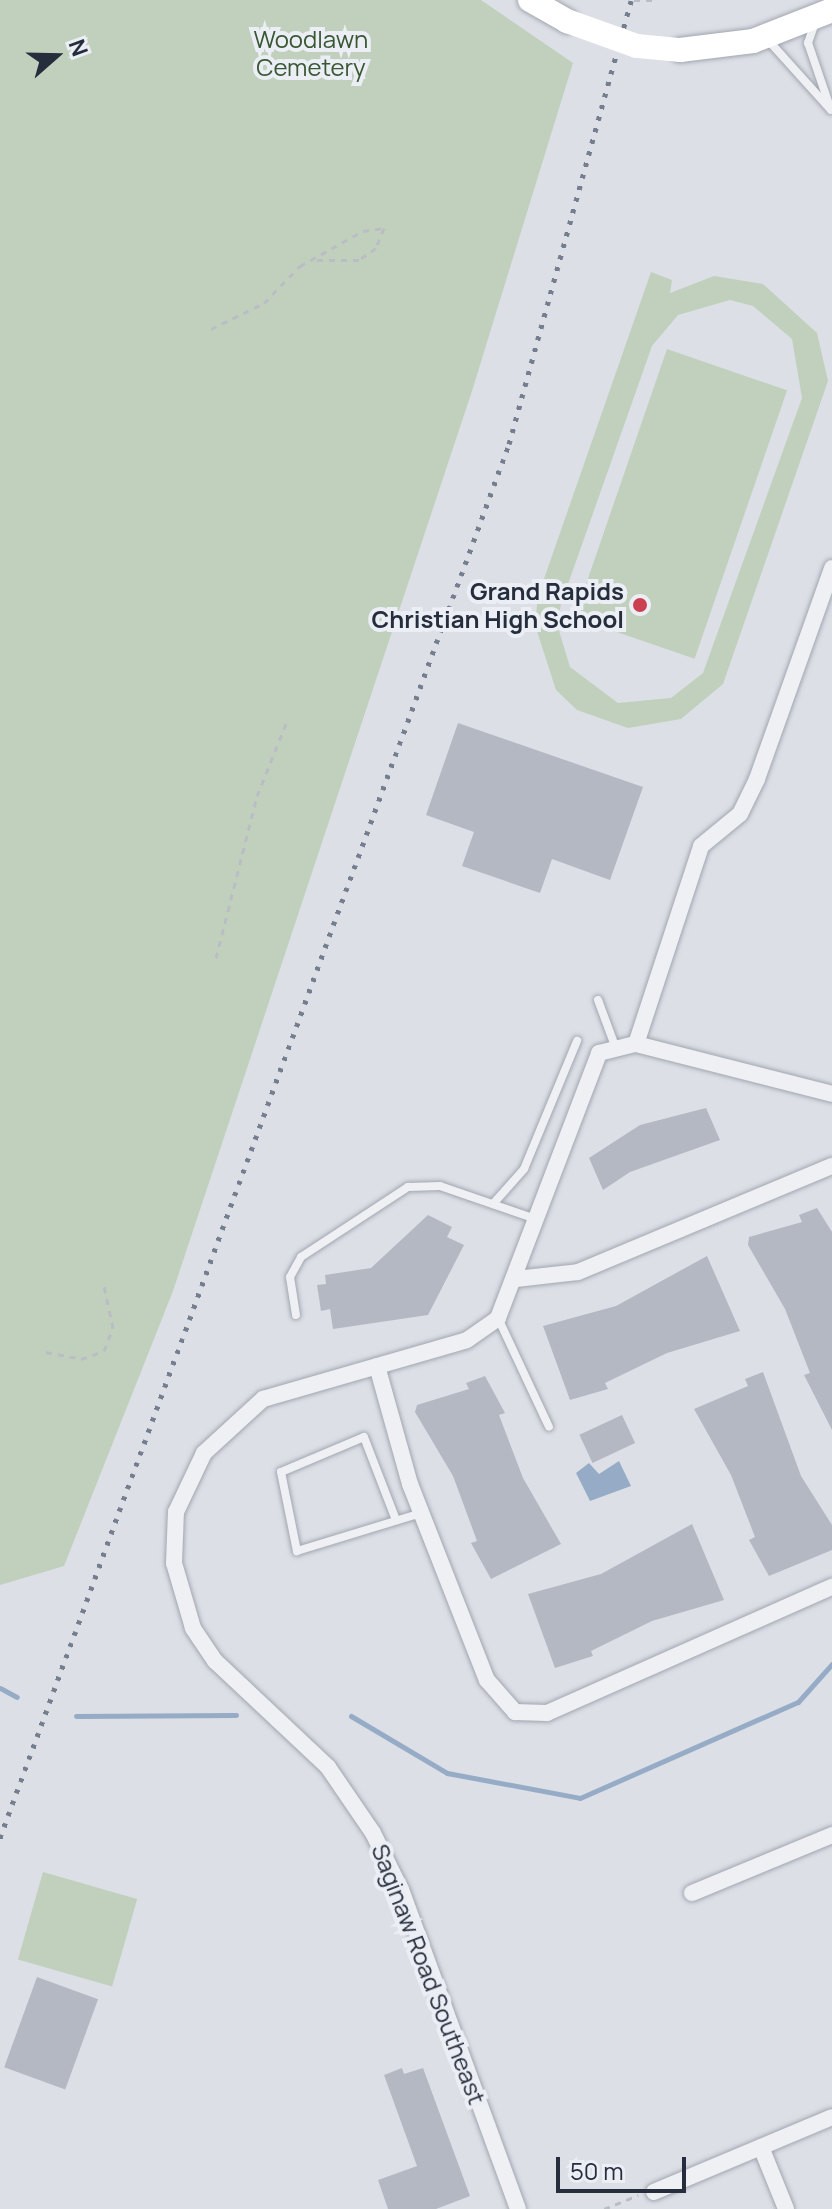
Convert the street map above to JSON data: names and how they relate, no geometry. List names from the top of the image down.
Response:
{
  "streets": {
    "street": ["Saginaw Road Southeast"]
  },
  "parks": ["Woodlawn Cemetery"],
  "places": ["Grand Rapids Christian High School"],
  "scale_bar": "50 m",
  "north": "right"
}
